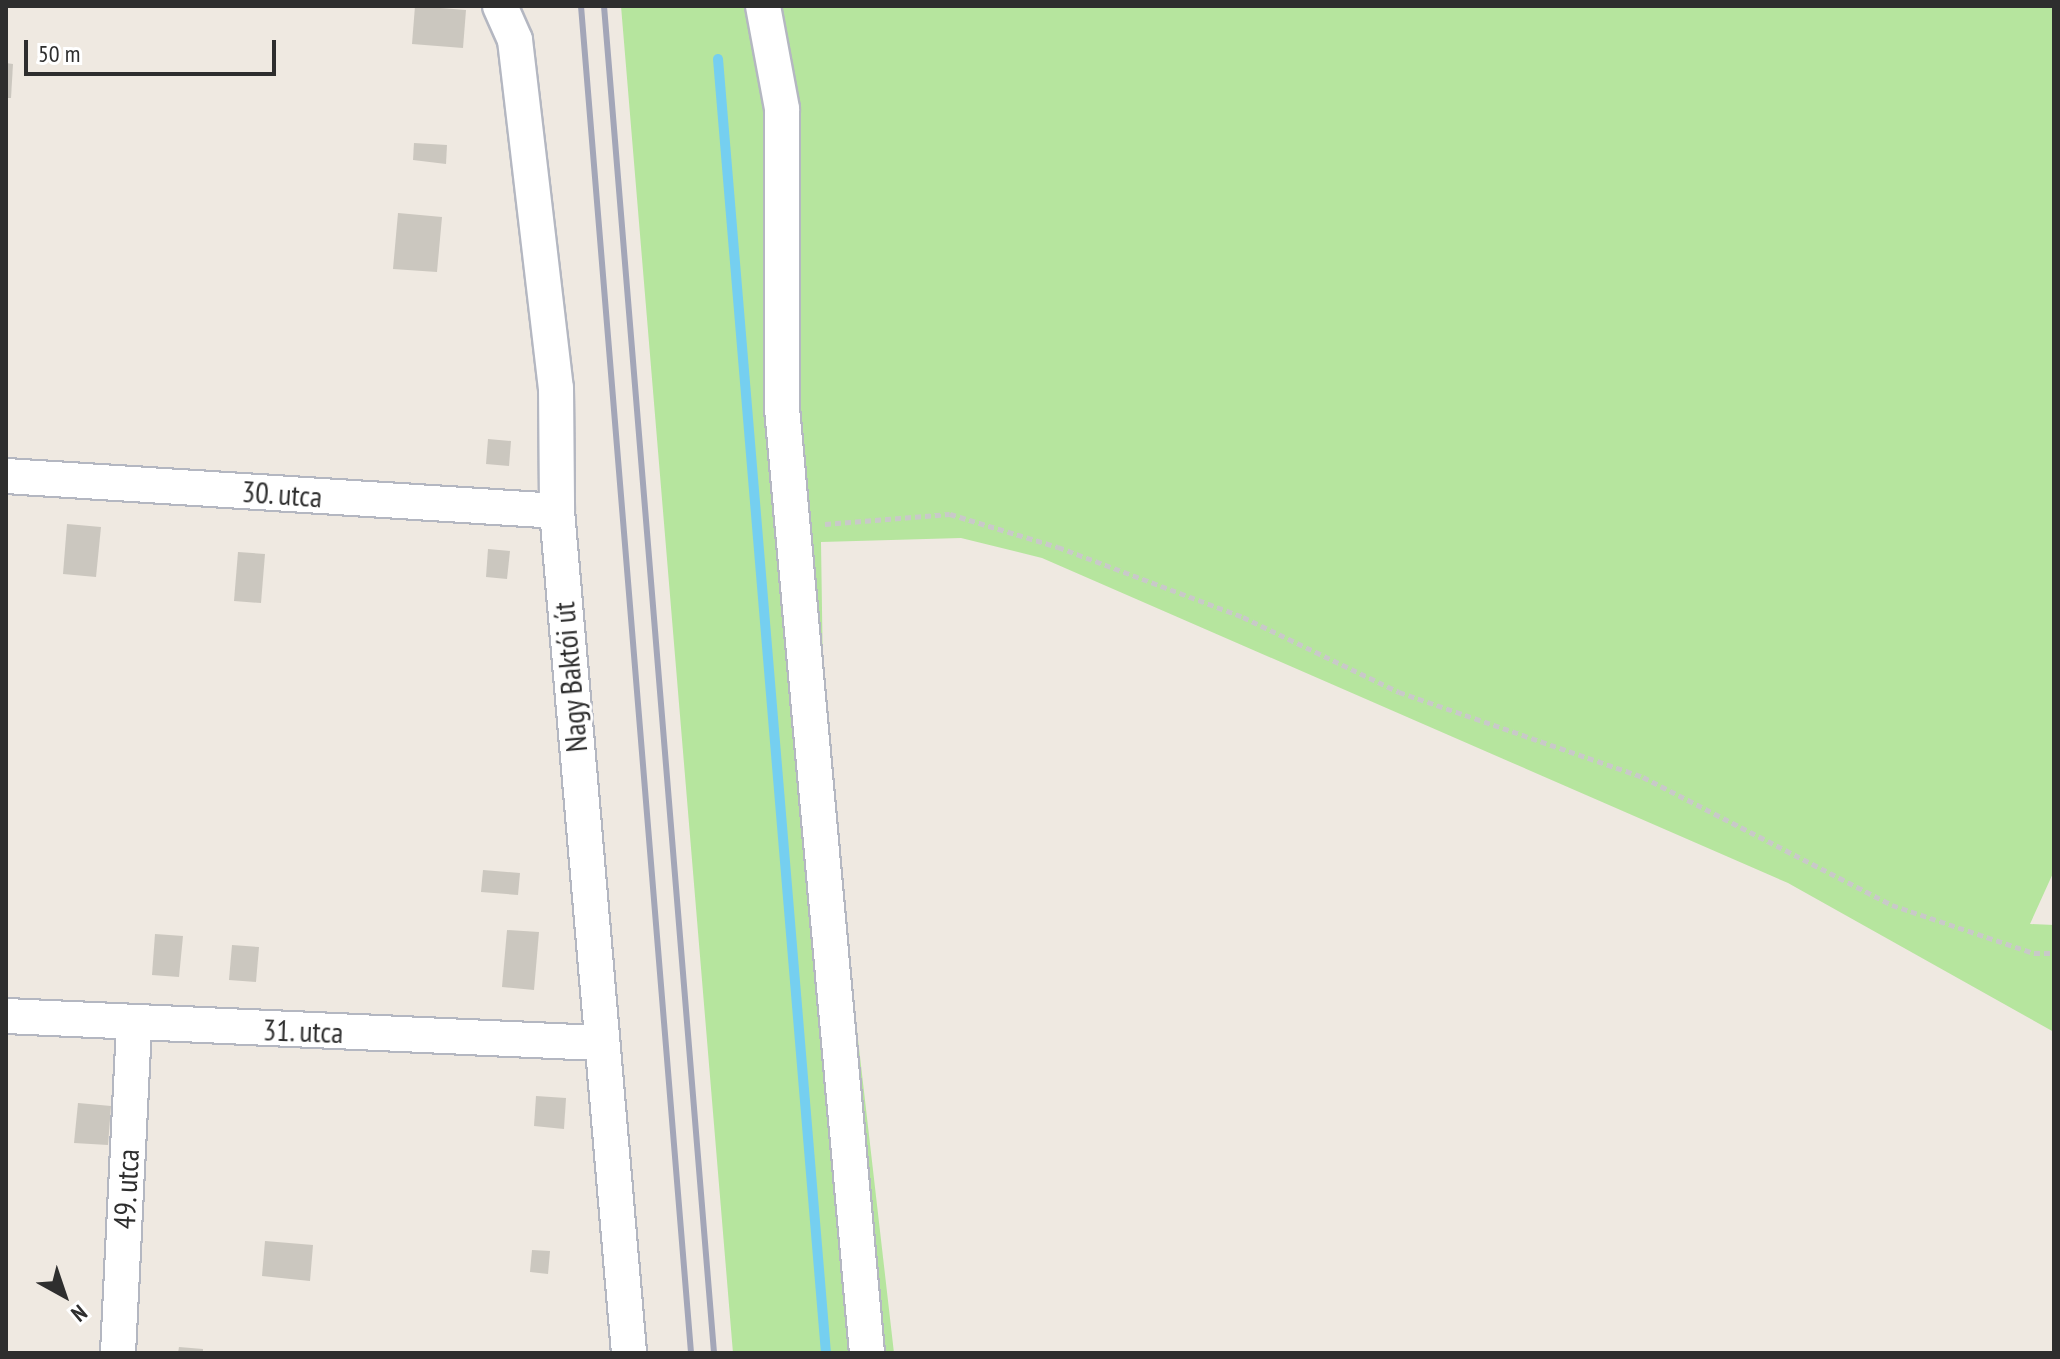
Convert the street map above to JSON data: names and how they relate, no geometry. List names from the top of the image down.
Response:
{
  "streets": {
    "street": [
      "30. utca",
      "Nagy Baktói út",
      "31. utca",
      "49. utca"
    ]
  },
  "crossings": [
    ["30. utca", "Nagy Baktói út"],
    ["Nagy Baktói út", "31. utca"],
    ["31. utca", "49. utca"]
  ],
  "scale_bar": "50 m",
  "north": "bottom right"
}
